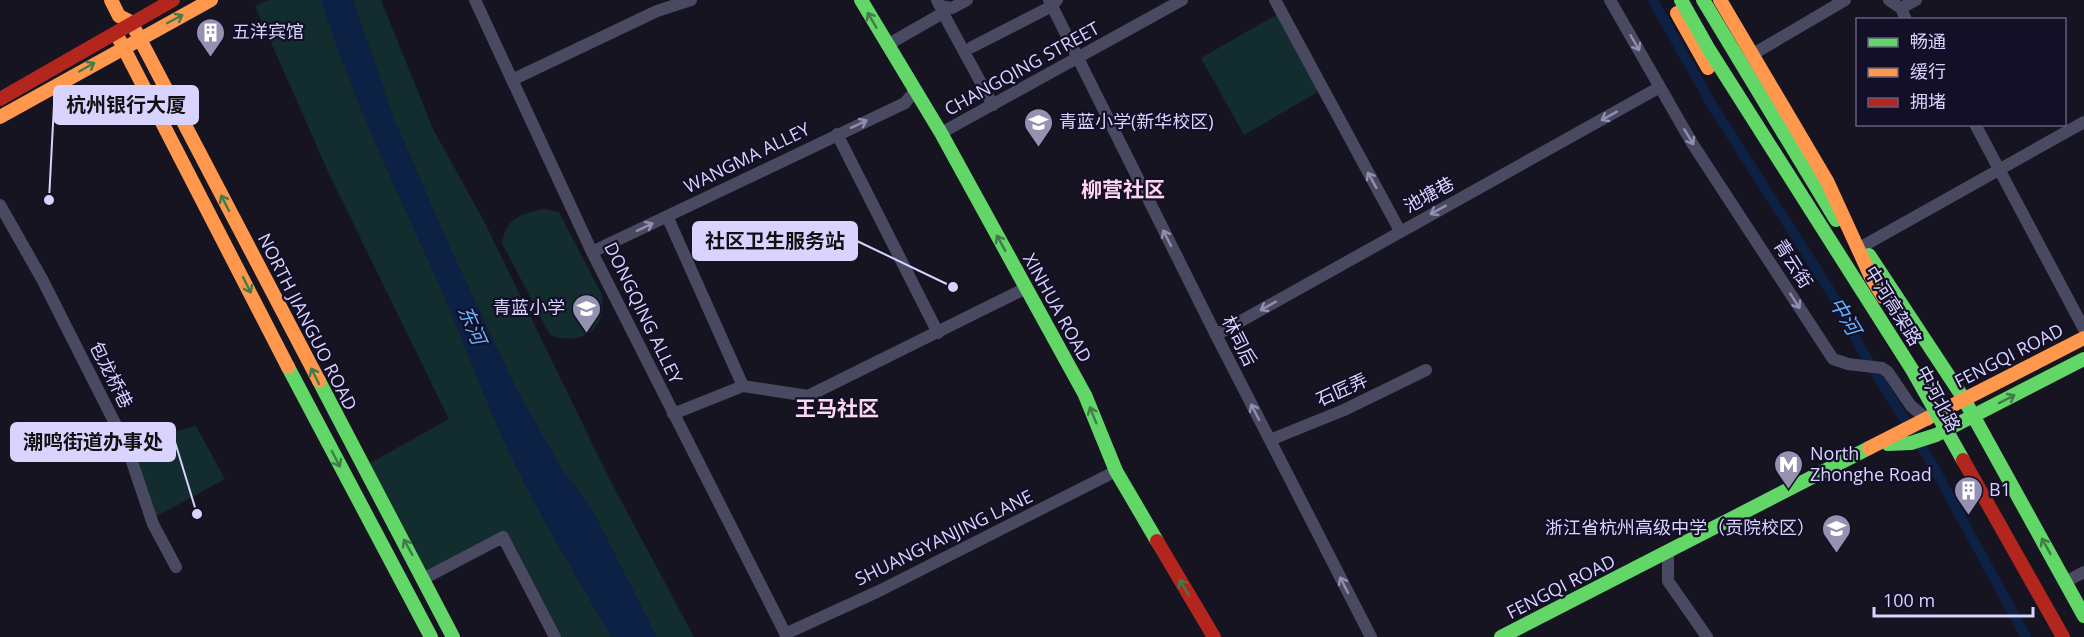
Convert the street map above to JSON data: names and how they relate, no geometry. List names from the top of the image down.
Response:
{
  "streets": {
    "main road": [
      "中河高架路",
      "XINHUA ROAD",
      "NORTH JIANGUO ROAD",
      "FENGQI ROAD",
      "中河北路"
    ],
    "street": [
      "CHANGQING STREET",
      "WANGMA ALLEY",
      "池塘巷",
      "青云街",
      "DONGQING ALLEY",
      "林司后",
      "包龙桥巷",
      "石匠弄",
      "SHUANGYANJING LANE"
    ]
  },
  "crossings": [
    ["CHANGQING STREET", "XINHUA ROAD"],
    ["CHANGQING STREET", "林司后"],
    ["WANGMA ALLEY", "XINHUA ROAD"],
    ["WANGMA ALLEY", "DONGQING ALLEY"],
    ["池塘巷", "青云街"],
    ["池塘巷", "林司后"],
    ["青云街", "FENGQI ROAD"],
    ["青云街", "中河北路"],
    ["XINHUA ROAD", "SHUANGYANJING LANE"],
    ["DONGQING ALLEY", "SHUANGYANJING LANE"],
    ["林司后", "石匠弄"],
    ["FENGQI ROAD", "中河北路"]
  ],
  "one_way": [
    "WANGMA ALLEY",
    "池塘巷",
    "青云街",
    "XINHUA ROAD",
    "林司后"
  ],
  "districts": ["柳营社区", "王马社区"],
  "water": ["中河", "东河"],
  "places": {
    "building": ["五洋宾馆", "B1"],
    "school or university": ["青蓝小学(新华校区)", "青蓝小学", "浙江省杭州高级中学（贡院校区）"],
    "other": ["杭州银行大厦", "社区卫生服务站", "潮鸣街道办事处"],
    "metro station": ["North Zhonghe Road"]
  },
  "legend": ["畅通", "缓行", "拥堵"],
  "scale_bar": "100 m"
}
